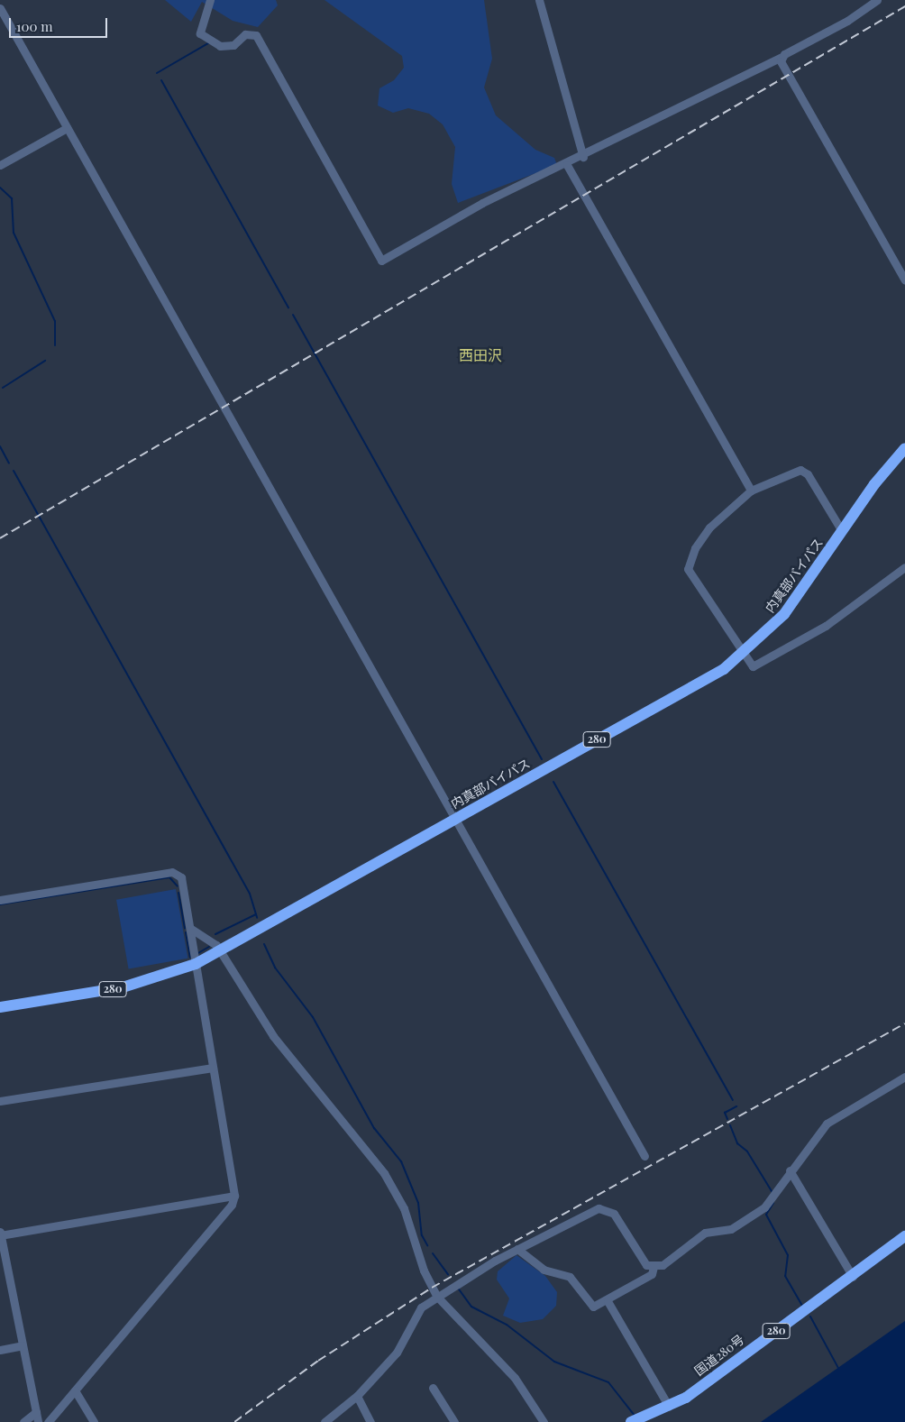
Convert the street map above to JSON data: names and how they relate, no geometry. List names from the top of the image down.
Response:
{
  "streets": {
    "highway": ["内真部バイパス", "280", "国道280号"]
  },
  "districts": ["西田沢"],
  "scale_bar": "100 m"
}
